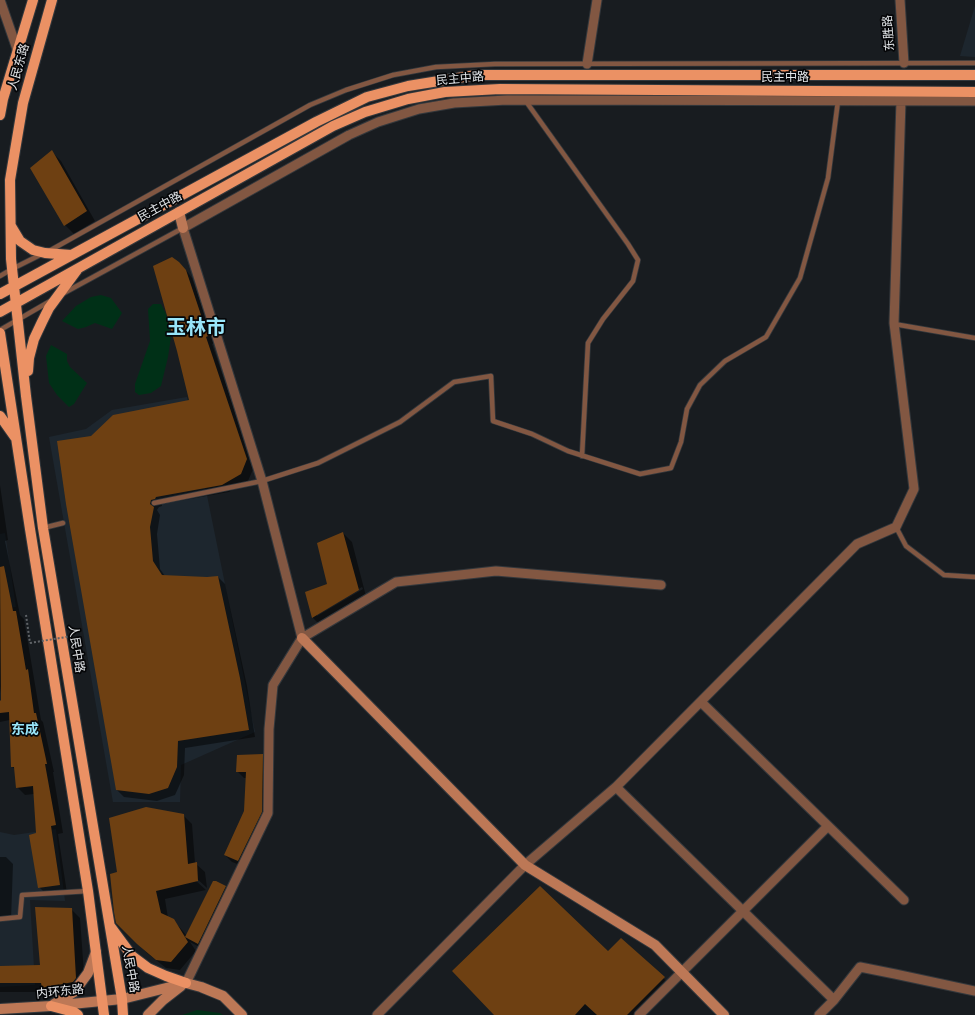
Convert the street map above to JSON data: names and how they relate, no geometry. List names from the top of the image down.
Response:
{
  "streets": {
    "main road": ["人民东路", "民主中路", "人民中路"],
    "street": ["东胜路", "内环东路"]
  },
  "crossings": [
    ["人民东路", "民主中路"],
    ["人民东路", "人民中路"],
    ["民主中路", "人民中路"],
    ["人民中路", "内环东路"]
  ],
  "districts": ["玉林市", "东成"]
}
